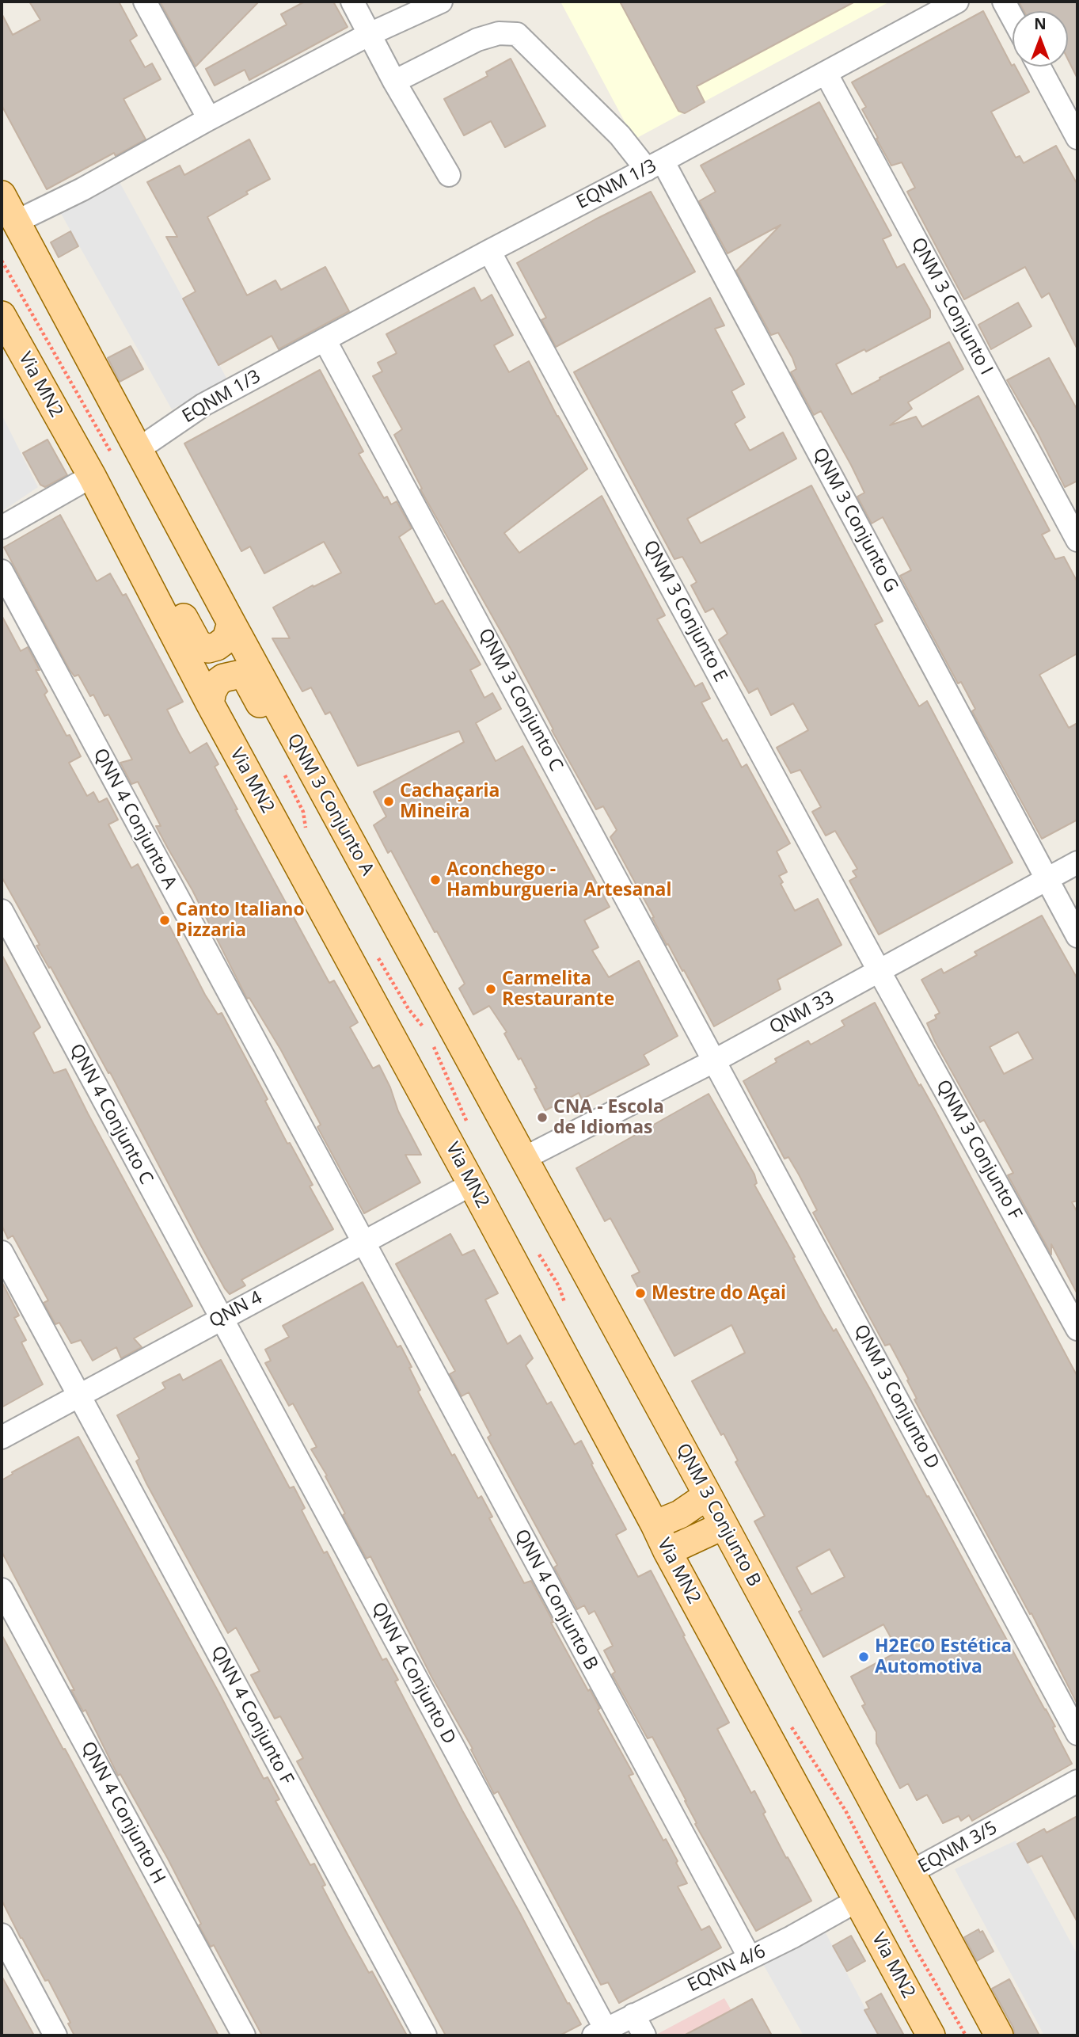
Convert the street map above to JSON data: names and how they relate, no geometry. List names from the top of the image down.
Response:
{
  "streets": {
    "main road": [
      "Via MN2",
      "QNM 3 Conjunto A",
      "QNM 3 Conjunto B",
      "EQNM 3/5"
    ],
    "street": [
      "EQNM 1/3",
      "QNM 3 Conjunto I",
      "QNM 3 Conjunto G",
      "QNM 3 Conjunto E",
      "QNM 3 Conjunto C",
      "QNN 4 Conjunto A",
      "QNM 33",
      "QNN 4 Conjunto C",
      "QNM 3 Conjunto F",
      "QNN 4",
      "QNM 3 Conjunto D",
      "QNN 4 Conjunto B",
      "QNN 4 Conjunto D",
      "QNN 4 Conjunto F",
      "QNN 4 Conjunto H",
      "EQNN 4/6"
    ]
  },
  "crossings": [
    ["EQNM 1/3", "QNM 3 Conjunto I"],
    ["EQNM 1/3", "QNM 3 Conjunto G"],
    ["EQNM 1/3", "QNM 3 Conjunto E"],
    ["EQNM 1/3", "QNM 3 Conjunto C"],
    ["EQNM 1/3", "QNM 3 Conjunto A"],
    ["Via MN2", "QNN 4"],
    ["Via MN2", "EQNN 4/6"],
    ["QNM 3 Conjunto G", "QNM 33"],
    ["QNM 3 Conjunto E", "QNM 33"],
    ["QNM 3 Conjunto E", "QNM 3 Conjunto F"],
    ["QNM 3 Conjunto C", "QNM 33"],
    ["QNM 3 Conjunto C", "QNM 3 Conjunto D"],
    ["QNM 3 Conjunto A", "QNM 33"],
    ["QNM 3 Conjunto A", "QNM 3 Conjunto B"],
    ["QNN 4 Conjunto A", "QNN 4"],
    ["QNN 4 Conjunto A", "QNN 4 Conjunto B"],
    ["QNM 33", "QNM 3 Conjunto F"],
    ["QNM 33", "QNM 3 Conjunto D"],
    ["QNM 33", "QNM 3 Conjunto B"],
    ["QNN 4 Conjunto C", "QNN 4"],
    ["QNN 4 Conjunto C", "QNN 4 Conjunto D"],
    ["QNN 4", "QNN 4 Conjunto B"],
    ["QNN 4", "QNN 4 Conjunto D"],
    ["QNN 4", "QNN 4 Conjunto F"],
    ["QNM 3 Conjunto B", "EQNM 3/5"],
    ["QNN 4 Conjunto B", "EQNN 4/6"],
    ["QNN 4 Conjunto D", "EQNN 4/6"]
  ],
  "places": [
    "Cachaçaria Mineira",
    "Aconchego - Hamburgueria Artesanal",
    "Canto Italiano Pizzaria",
    "Carmelita Restaurante",
    "CNA - Escola de Idiomas",
    "Mestre do Açai",
    "H2ECO Estética Automotiva"
  ],
  "north": "top"
}
